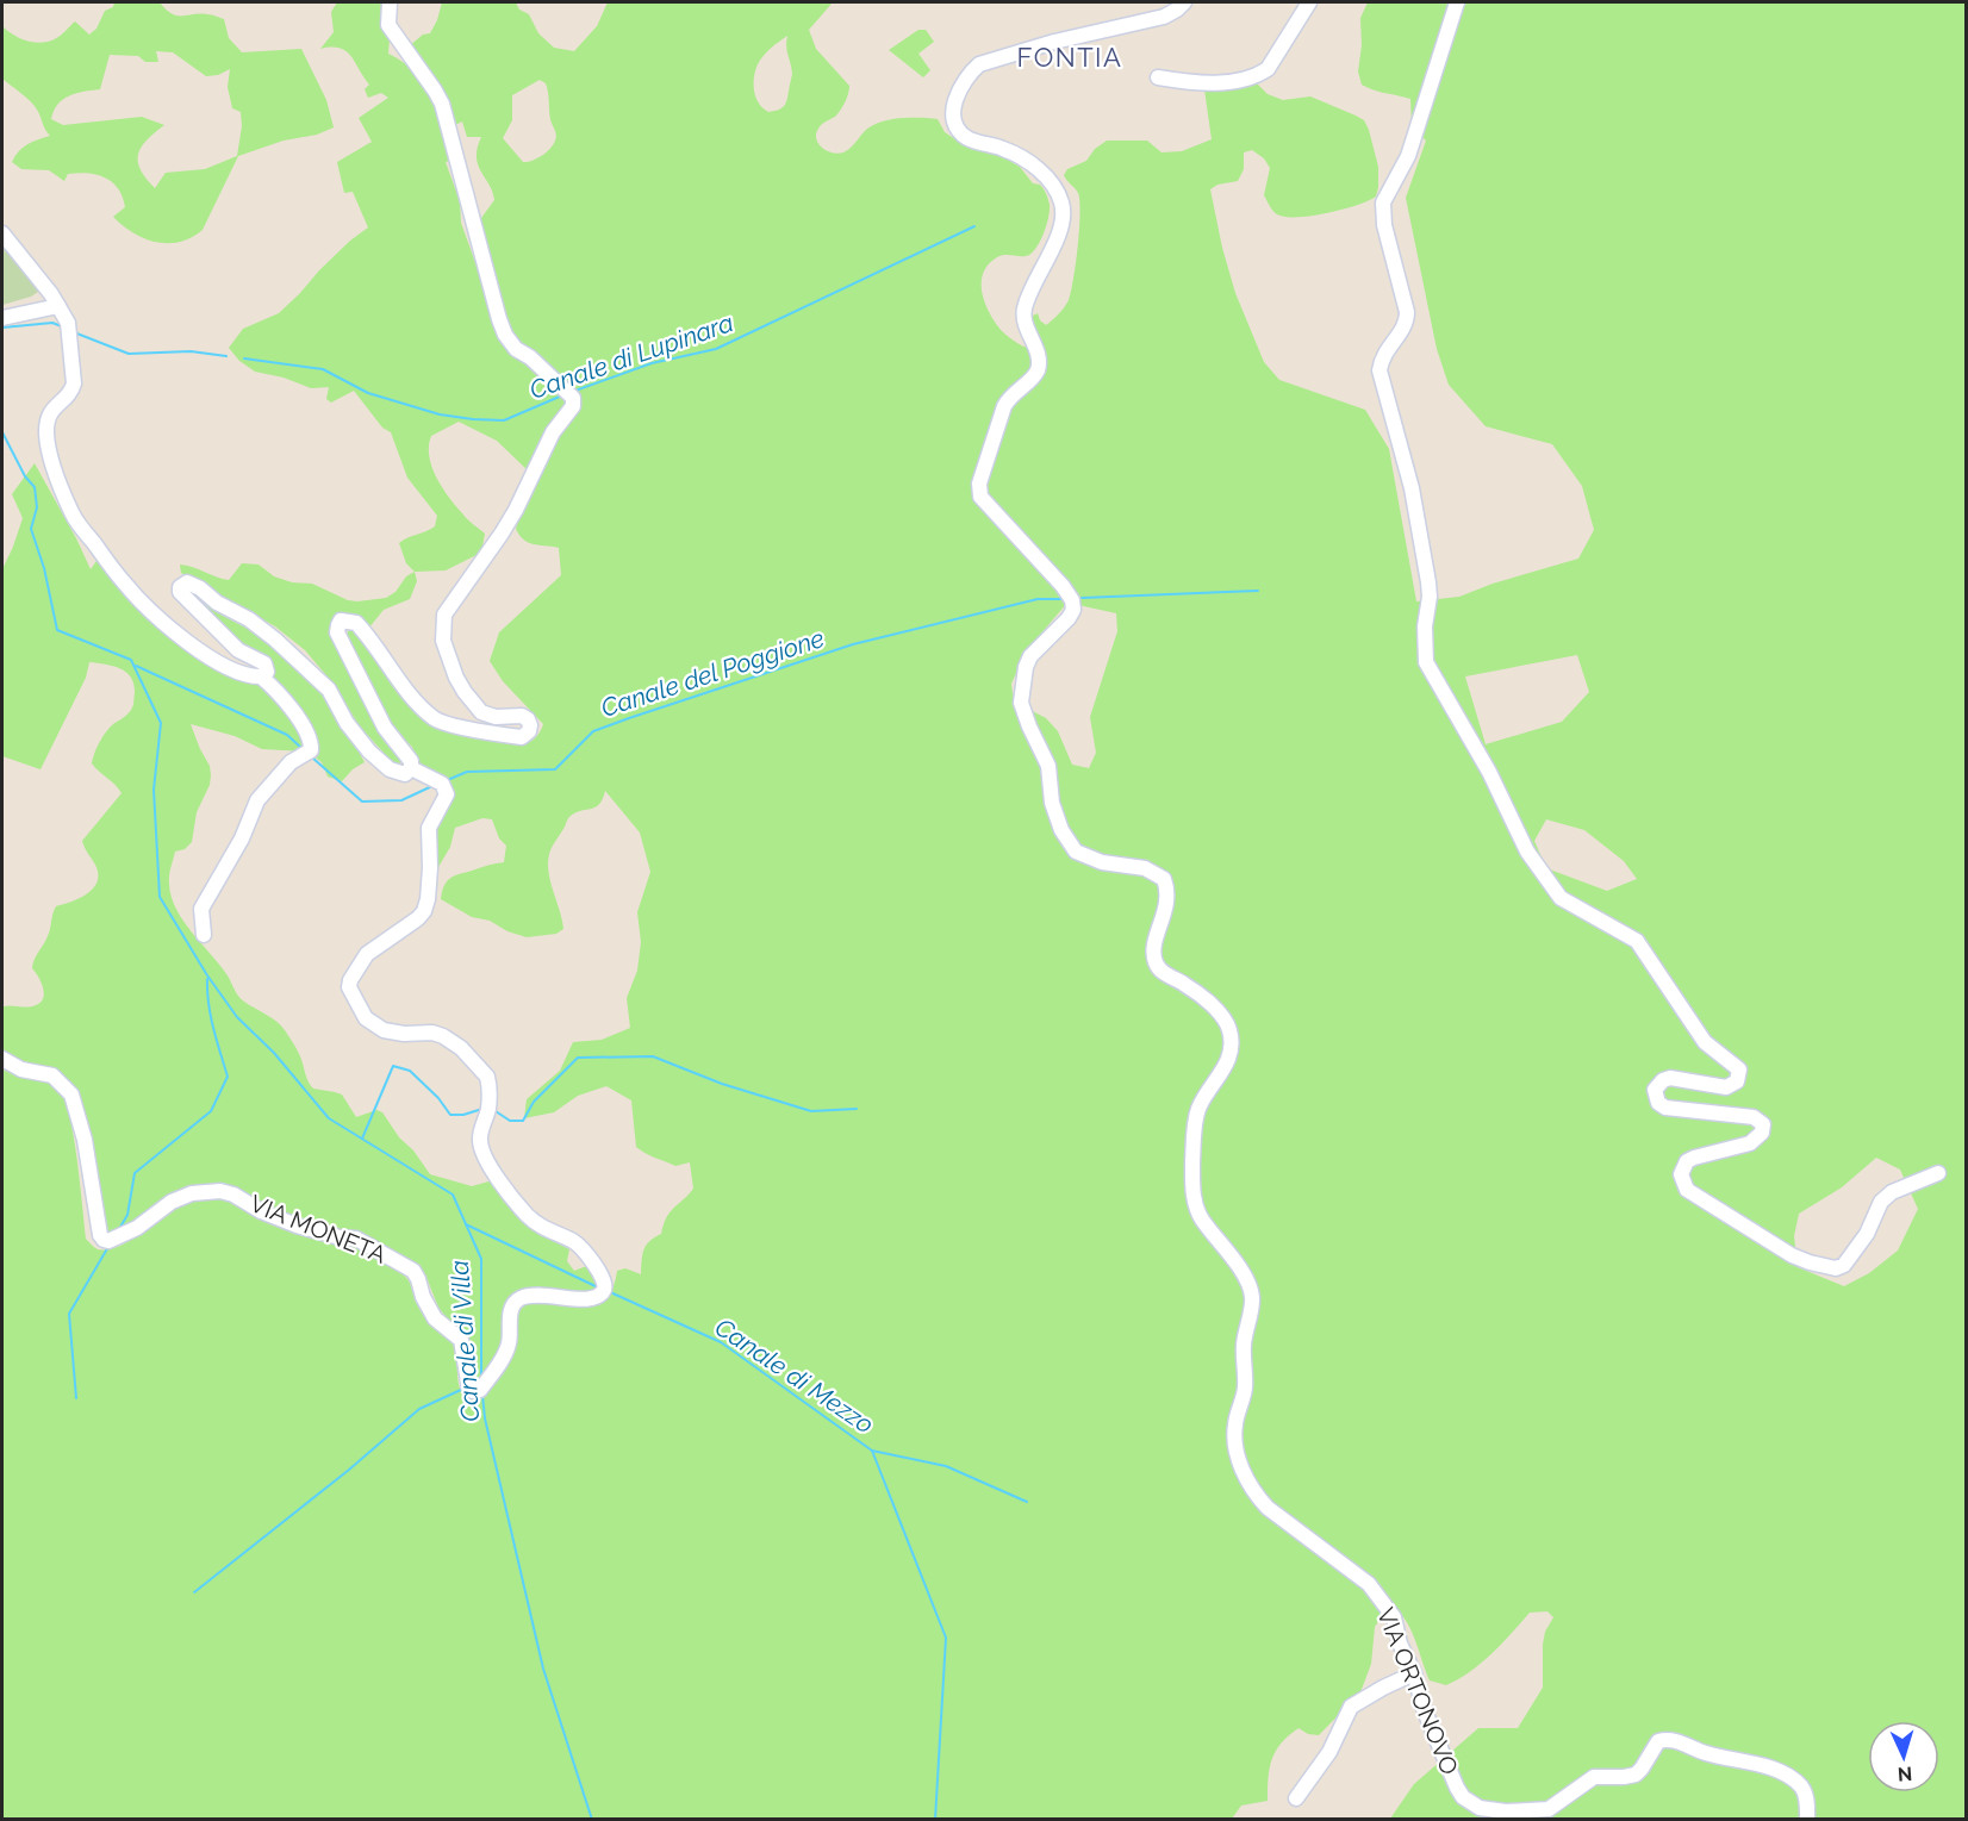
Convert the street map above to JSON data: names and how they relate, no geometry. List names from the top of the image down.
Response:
{
  "streets": {
    "street": ["VIA MONETA", "VIA ORTONOVO"]
  },
  "districts": ["FONTIA"],
  "water": [
    "Canale di Lupinara",
    "Canale del Poggione",
    "Canale di Villa",
    "Canale di Mezzo"
  ],
  "north": "bottom"
}
